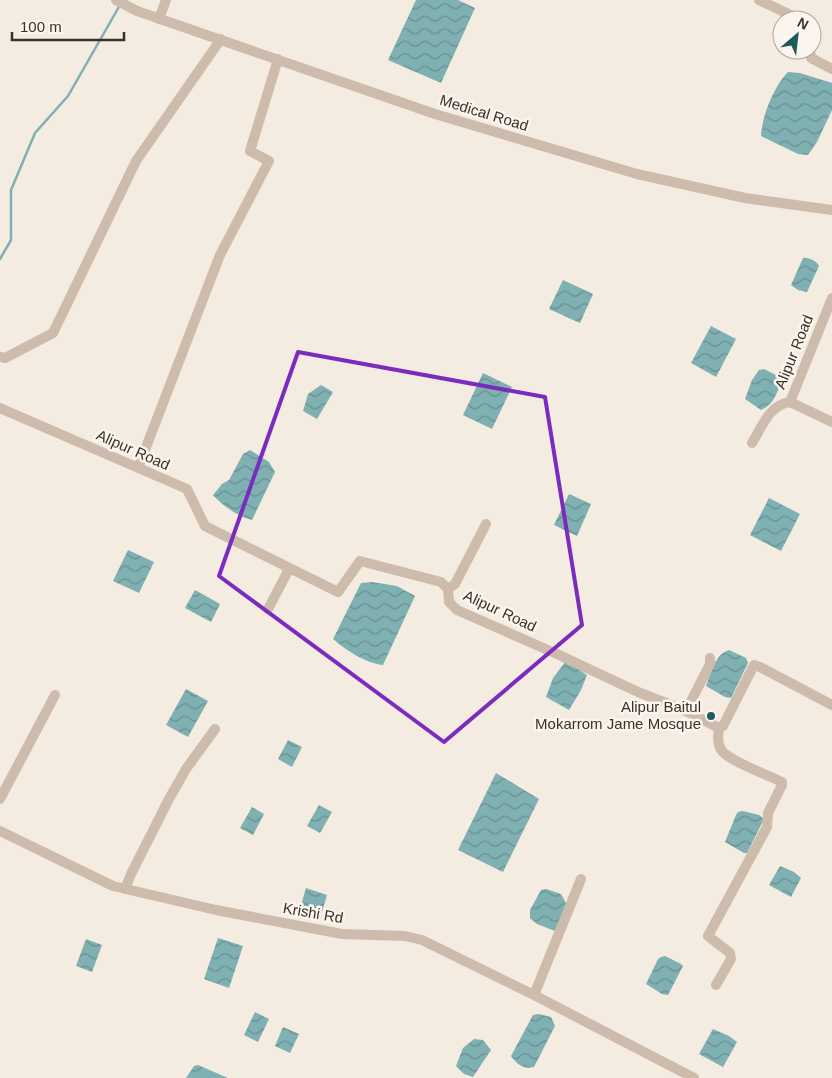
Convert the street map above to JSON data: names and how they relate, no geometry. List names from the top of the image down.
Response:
{
  "streets": {
    "street": ["Medical Road", "Alipur Road", "Krishi Rd"]
  },
  "places": ["Alipur Baitul Mokarrom Jame Mosque"],
  "scale_bar": "100 m",
  "north": "top right"
}
